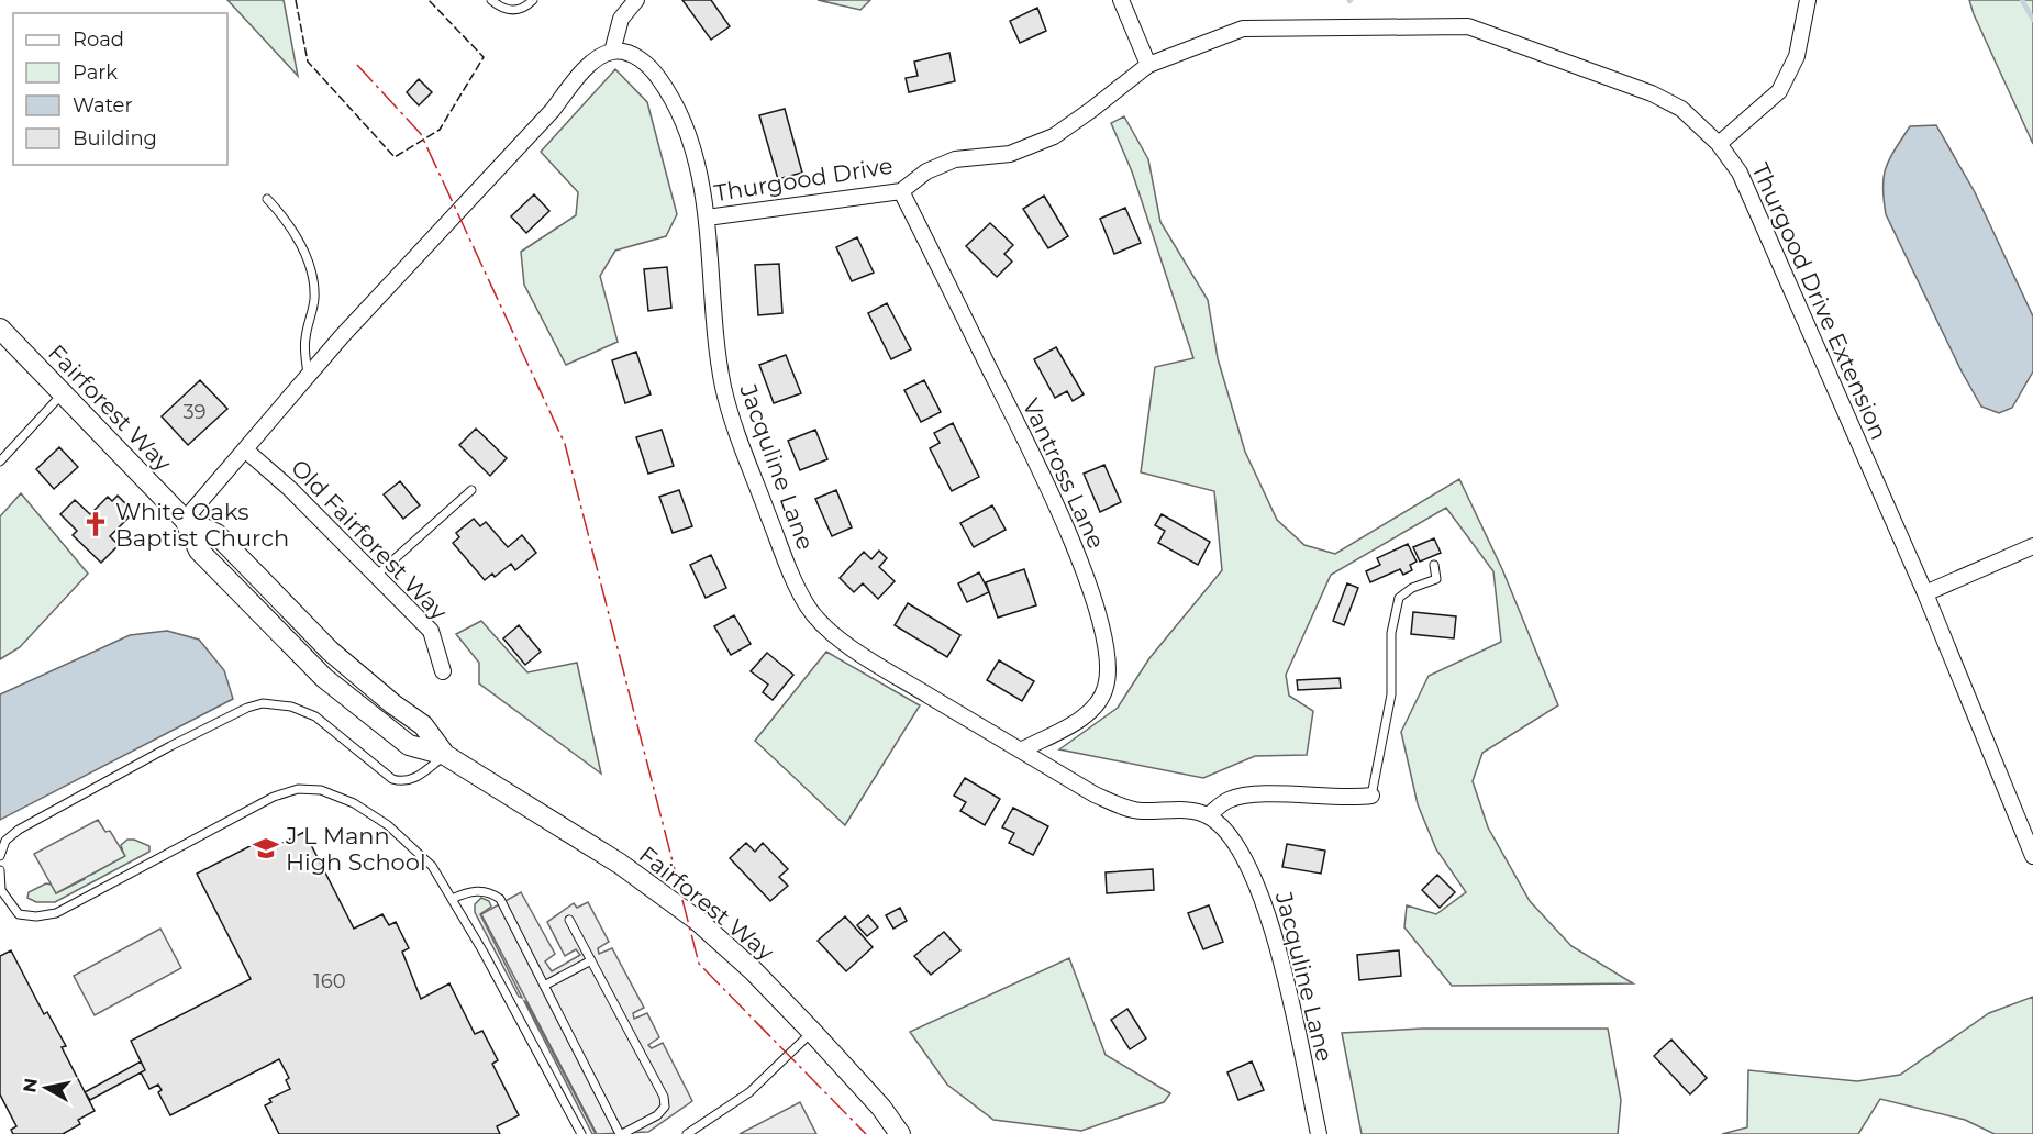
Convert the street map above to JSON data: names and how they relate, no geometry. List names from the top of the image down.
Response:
{
  "streets": {
    "main road": ["Fairforest Way"],
    "street": [
      "Thurgood Drive",
      "Thurgood Drive Extension",
      "Jacquline Lane",
      "Vantross Lane",
      "Old Fairforest Way"
    ]
  },
  "crossings": [
    ["Thurgood Drive", "Thurgood Drive Extension"],
    ["Thurgood Drive", "Jacquline Lane"],
    ["Thurgood Drive", "Vantross Lane"],
    ["Jacquline Lane", "Vantross Lane"]
  ],
  "places": {
    "church": ["White Oaks Baptist Church"],
    "school or university": ["J L Mann High School"]
  },
  "house_numbers": ["39", "160"],
  "legend": [
    "Road",
    "Park",
    "Water",
    "Building"
  ],
  "north": "left"
}
